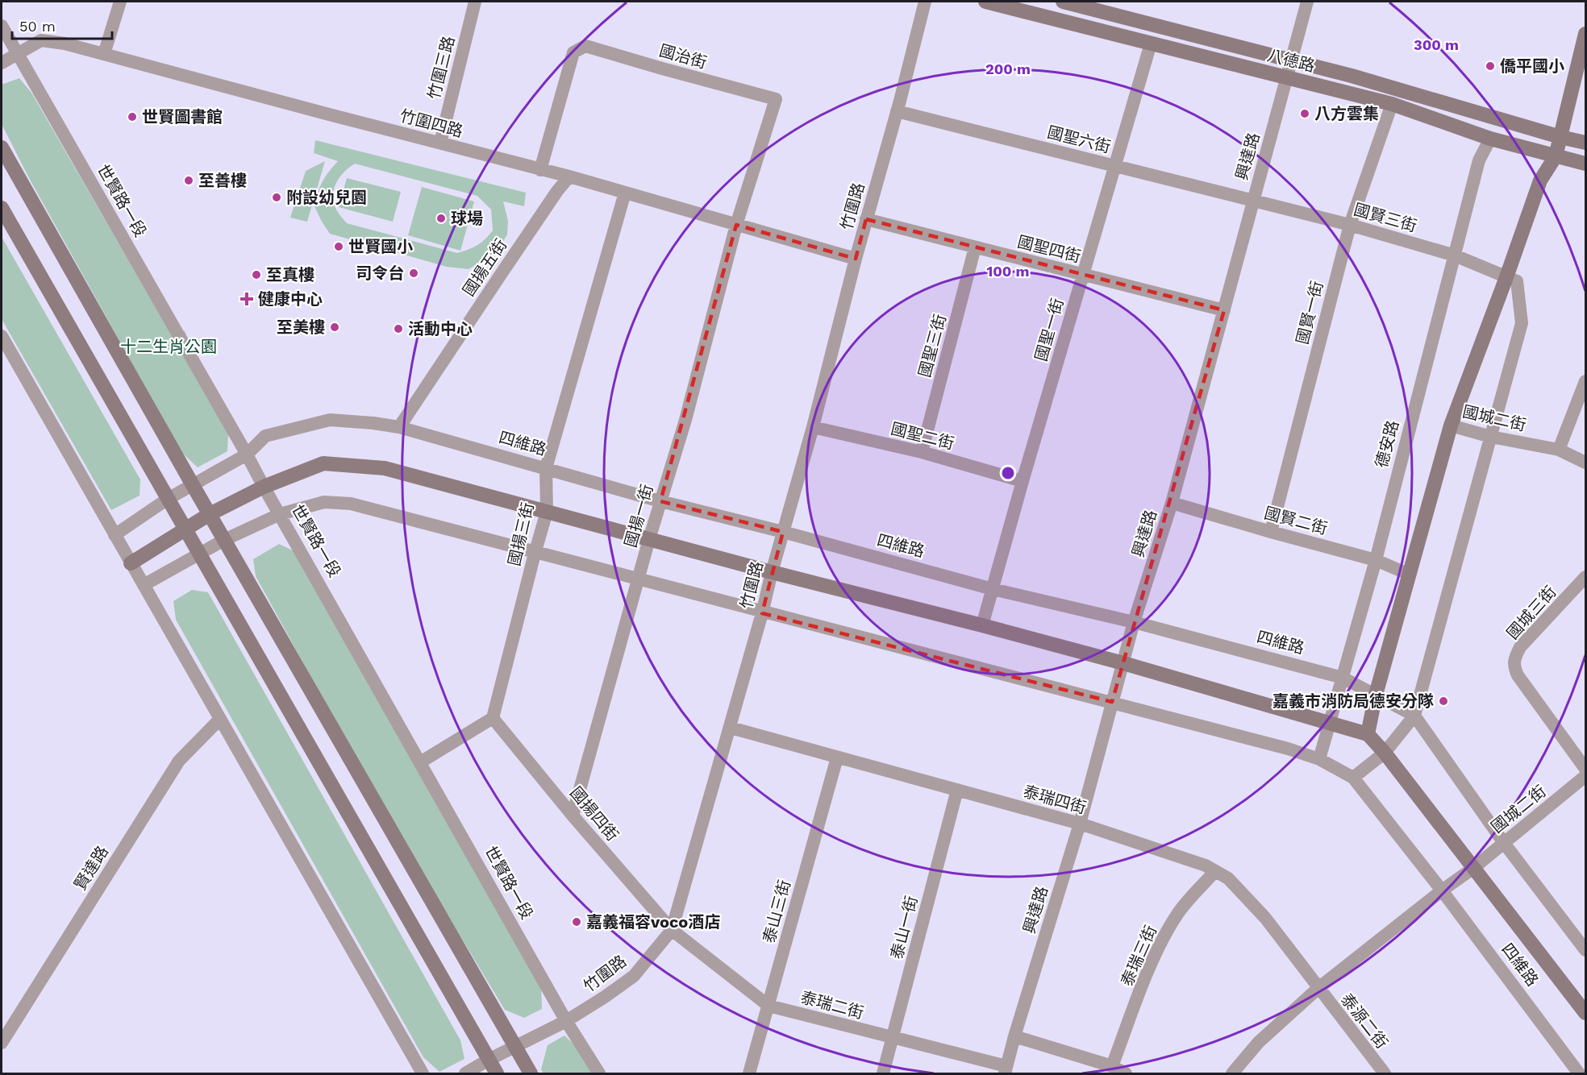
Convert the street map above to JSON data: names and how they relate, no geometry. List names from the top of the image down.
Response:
{
  "streets": {
    "street": [
      "國治街",
      "八德路",
      "竹圍三路",
      "竹圍四路",
      "國聖六街",
      "興達路",
      "世賢路一段",
      "竹圍路",
      "國賢三街",
      "國聖四街",
      "國揚五街",
      "國賢一街",
      "國聖一街",
      "國聖三街",
      "國城二街",
      "國聖二街",
      "四維路",
      "德安路",
      "國揚一街",
      "國賢二街",
      "國揚三街",
      "國城三街",
      "泰瑞四街",
      "國揚四街",
      "賢達路",
      "泰山三街",
      "泰山一街",
      "泰瑞三街",
      "泰瑞二街",
      "泰源二街"
    ]
  },
  "crossings": [
    ["國治街", "竹圍四路"],
    ["國治街", "國揚一街"],
    ["八德路", "興達路"],
    ["八德路", "國賢一街"],
    ["八德路", "國聖一街"],
    ["八德路", "德安路"],
    ["竹圍三路", "竹圍四路"],
    ["竹圍四路", "世賢路一段"],
    ["竹圍四路", "竹圍路"],
    ["竹圍四路", "國揚五街"],
    ["竹圍四路", "國揚一街"],
    ["竹圍四路", "國揚三街"],
    ["國聖六街", "興達路"],
    ["國聖六街", "竹圍路"],
    ["國聖六街", "國賢三街"],
    ["國聖六街", "國聖一街"],
    ["興達路", "國賢三街"],
    ["興達路", "國聖四街"],
    ["興達路", "四維路"],
    ["興達路", "國賢二街"],
    ["興達路", "泰瑞四街"],
    ["興達路", "泰瑞二街"],
    ["世賢路一段", "竹圍路"],
    ["世賢路一段", "四維路"],
    ["竹圍路", "國聖四街"],
    ["竹圍路", "國聖二街"],
    ["竹圍路", "四維路"],
    ["竹圍路", "泰瑞四街"],
    ["竹圍路", "國揚四街"],
    ["竹圍路", "泰瑞二街"],
    ["國賢三街", "國賢一街"],
    ["國賢三街", "德安路"],
    ["國聖四街", "國聖一街"],
    ["國聖四街", "國聖三街"],
    ["國揚五街", "四維路"],
    ["國賢一街", "國賢二街"],
    ["國聖一街", "國聖二街"],
    ["國聖一街", "四維路"],
    ["國聖三街", "國聖二街"],
    ["國城二街", "四維路"],
    ["國城二街", "泰瑞四街"],
    ["國城二街", "泰源二街"],
    ["四維路", "德安路"],
    ["四維路", "國揚一街"],
    ["四維路", "國揚三街"],
    ["德安路", "國賢二街"],
    ["國揚一街", "國揚四街"],
    ["國揚三街", "國揚四街"],
    ["泰瑞四街", "泰山三街"],
    ["泰瑞四街", "泰山一街"],
    ["泰瑞四街", "泰瑞三街"],
    ["泰瑞四街", "泰源二街"],
    ["國揚四街", "泰瑞二街"],
    ["泰山三街", "泰瑞二街"],
    ["泰山一街", "泰瑞二街"]
  ],
  "parks": ["十二生肖公園"],
  "places": {
    "other": [
      "僑平國小",
      "八方雲集",
      "世賢圖書館",
      "至善樓",
      "附設幼兒園",
      "球場",
      "世賢國小",
      "司令台",
      "至真樓",
      "至美樓",
      "活動中心",
      "嘉義市消防局德安分隊",
      "嘉義福容voco酒店"
    ],
    "health": ["健康中心"]
  },
  "scale_bar": "50 m",
  "rings": ["300 m", "200 m", "100 m"]
}
